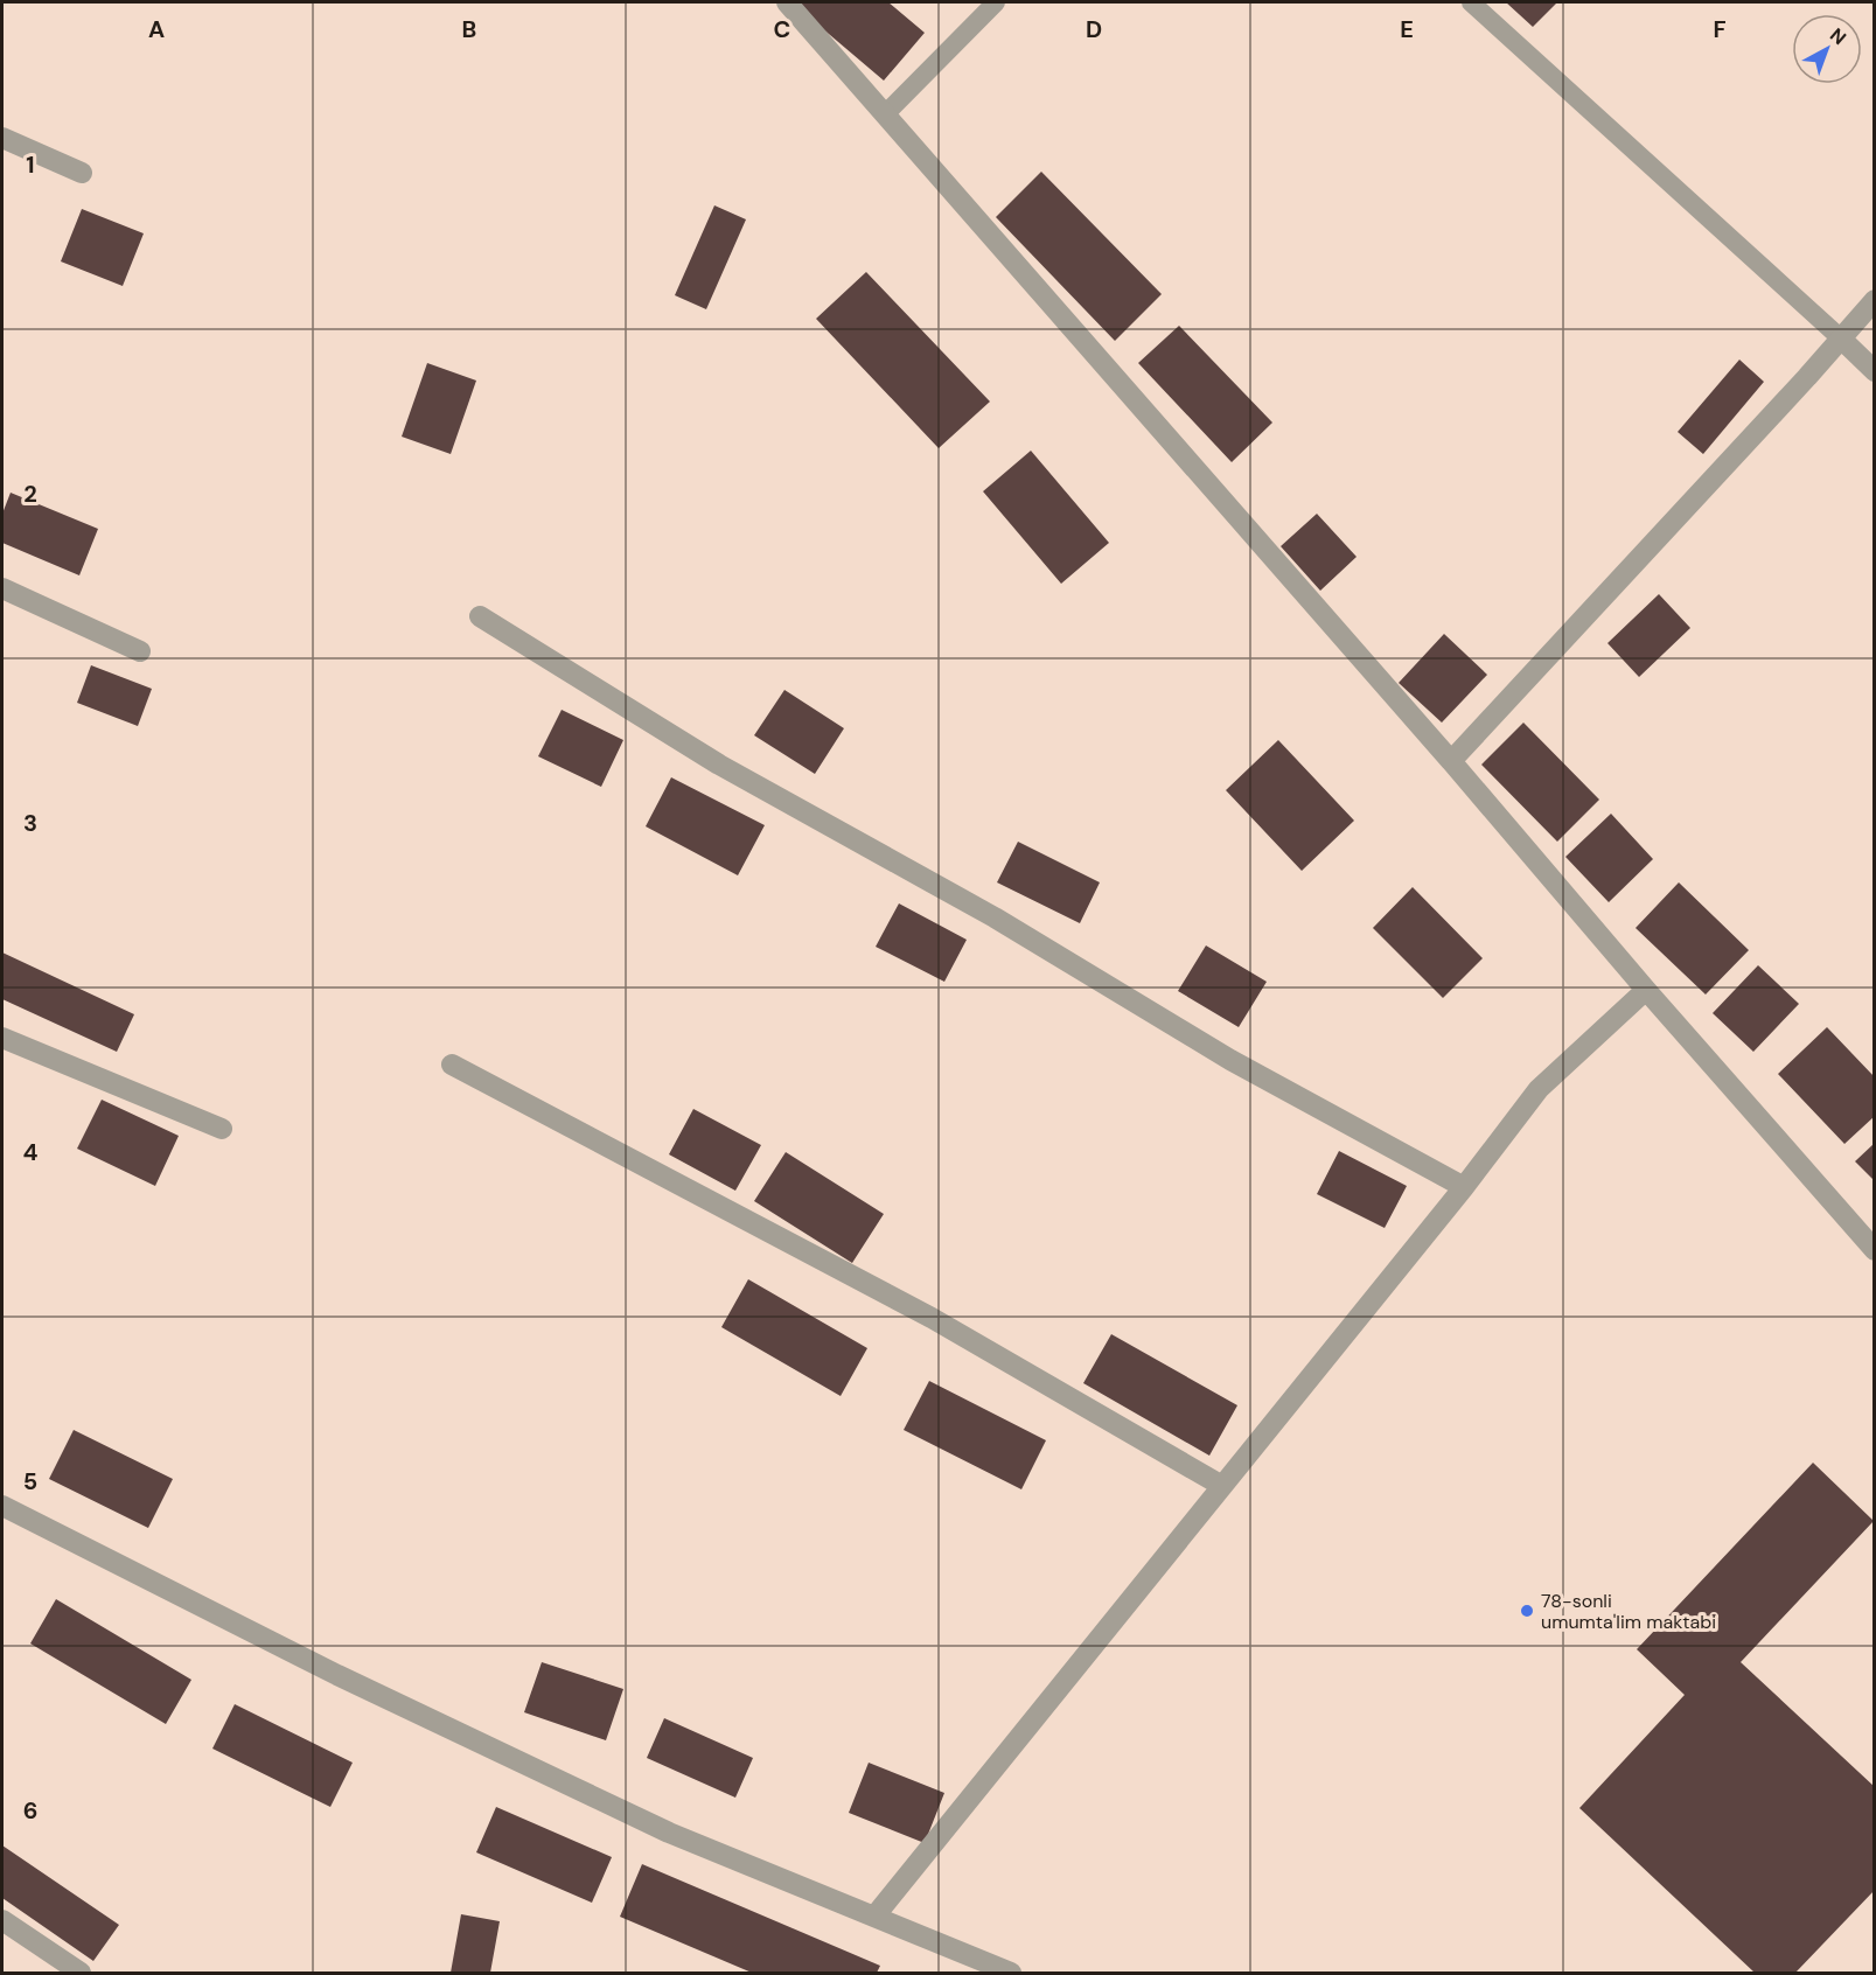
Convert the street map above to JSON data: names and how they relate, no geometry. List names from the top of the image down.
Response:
{
  "places": ["78-sonli umumta'lim maktabi"],
  "north": "top right",
  "grid": {
    "columns": [
      "A",
      "B",
      "C",
      "D",
      "E",
      "F"
    ],
    "rows": [
      "1",
      "2",
      "3",
      "4",
      "5",
      "6"
    ]
  }
}
